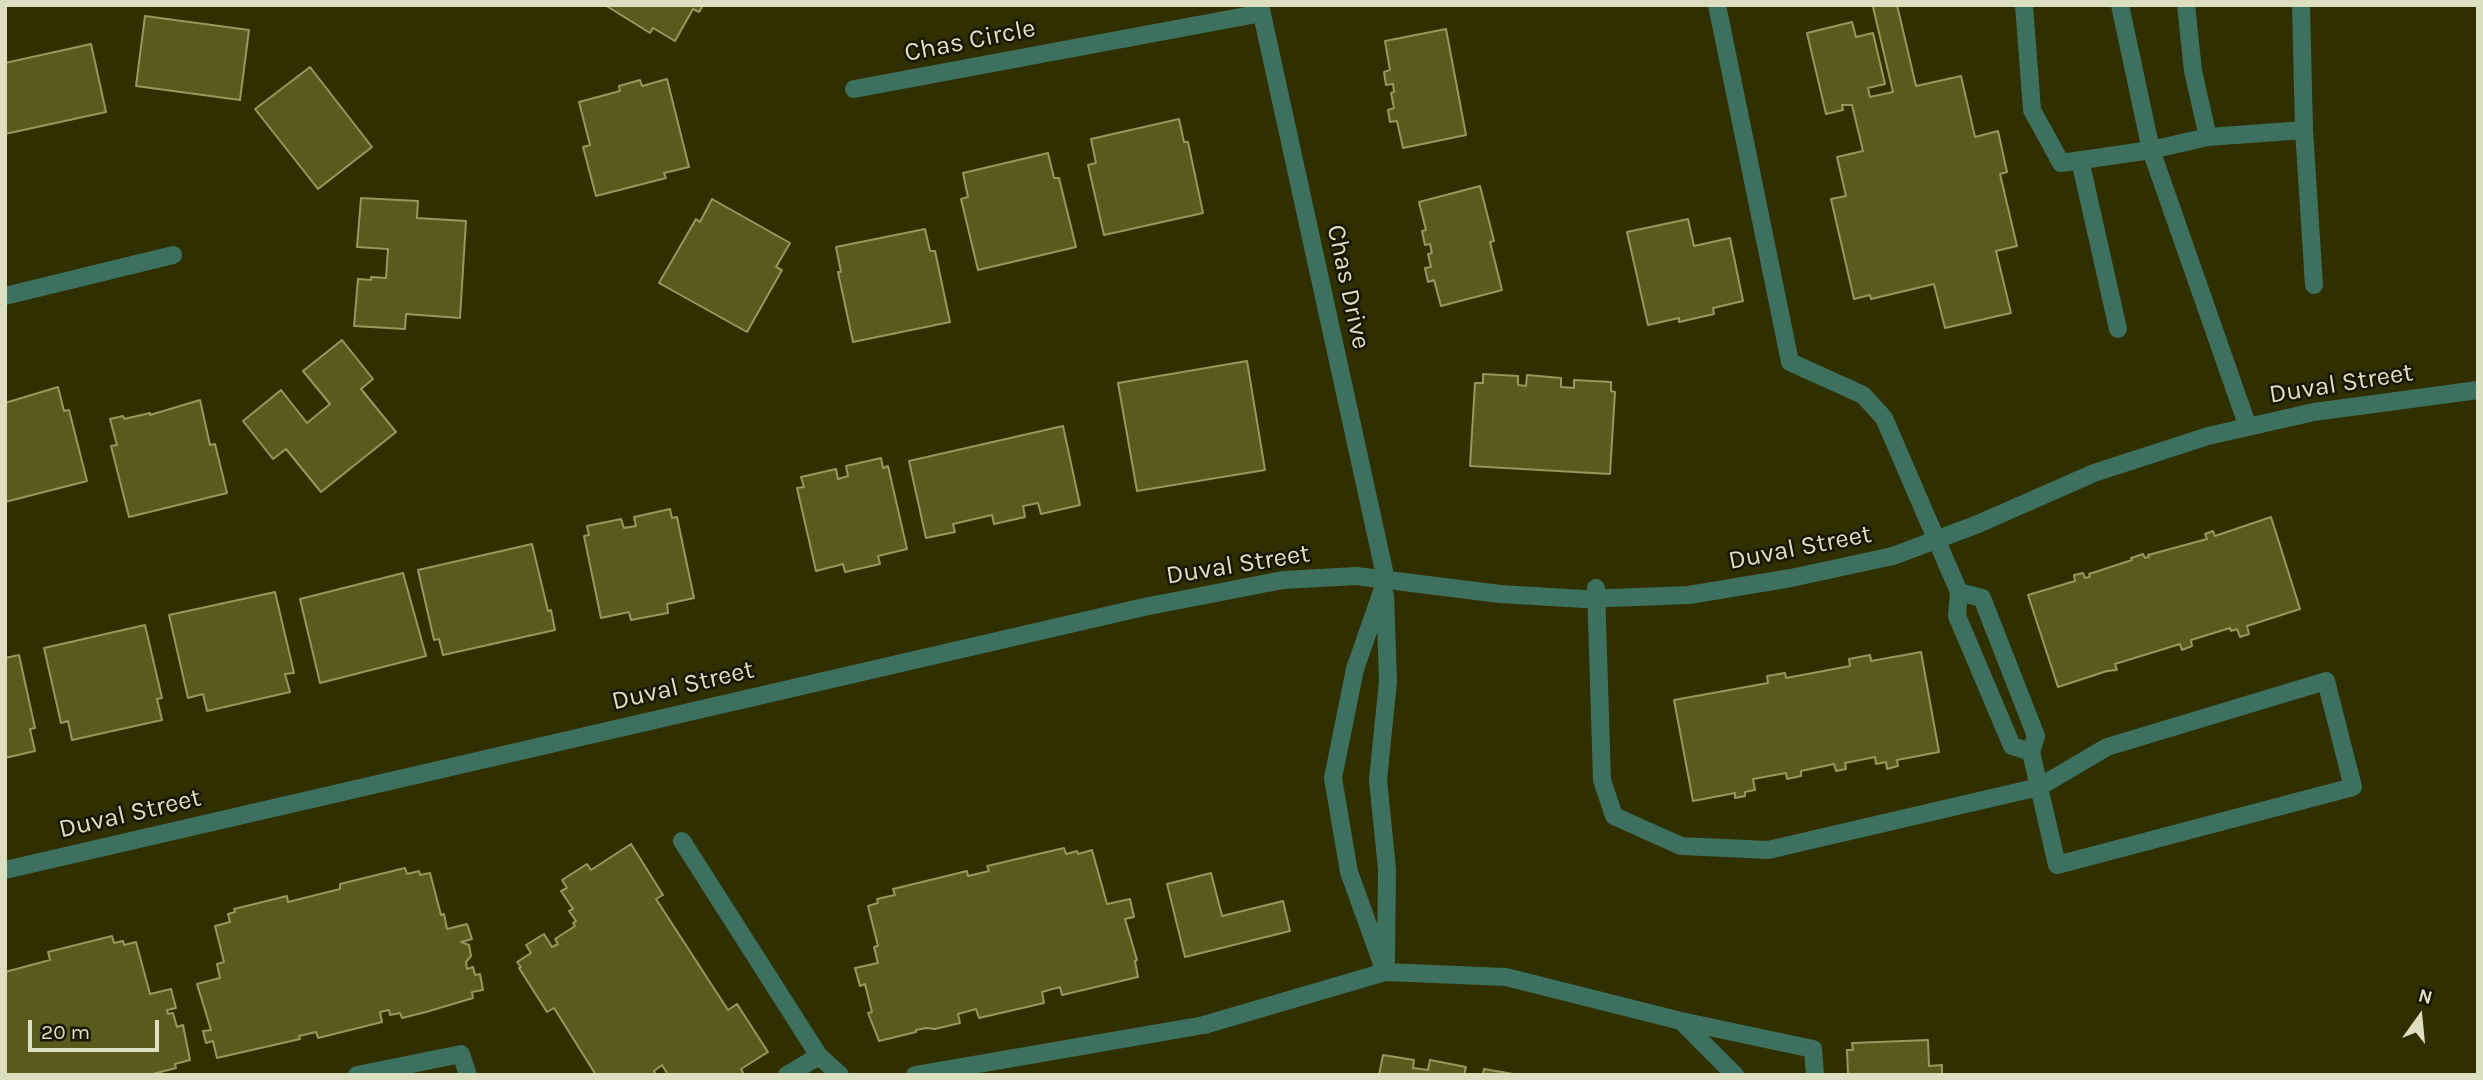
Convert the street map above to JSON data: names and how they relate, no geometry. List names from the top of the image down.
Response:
{
  "streets": {
    "street": ["Chas Circle", "Chas Drive", "Duval Street"]
  },
  "crossings": [
    ["Chas Circle", "Chas Drive"],
    ["Chas Drive", "Duval Street"]
  ],
  "scale_bar": "20 m",
  "north": "top"
}
